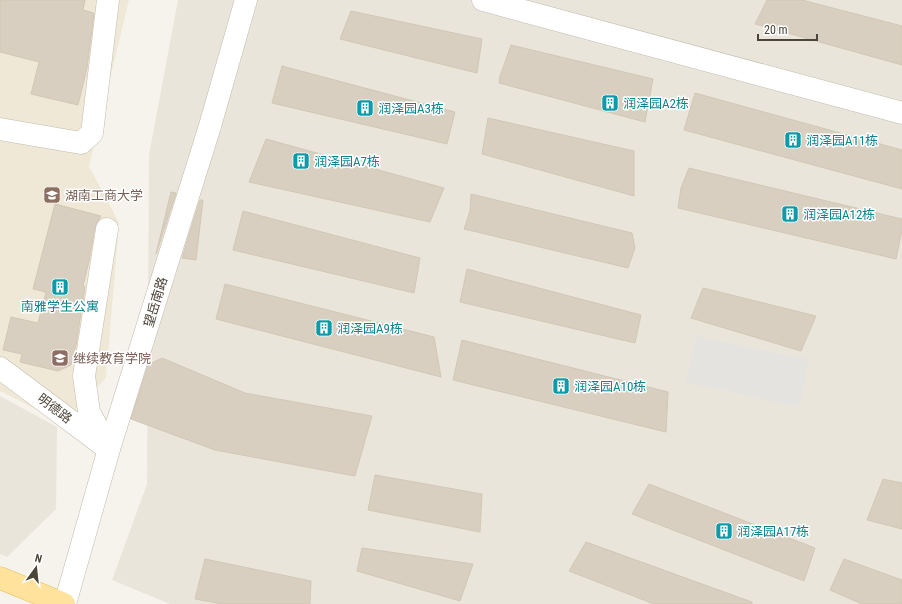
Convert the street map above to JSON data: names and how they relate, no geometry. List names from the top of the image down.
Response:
{
  "streets": {
    "street": ["望岳南路", "明德路"]
  },
  "crossings": [
    ["望岳南路", "明德路"]
  ],
  "places": {
    "building": [
      "润泽园A2栋",
      "润泽园A3栋",
      "润泽园A11栋",
      "润泽园A7栋",
      "润泽园A12栋",
      "南雅学生公寓",
      "润泽园A9栋",
      "润泽园A10栋",
      "润泽园A17栋"
    ],
    "school or university": ["湖南工商大学", "继续教育学院"]
  },
  "scale_bar": "20 m",
  "north": "top"
}
